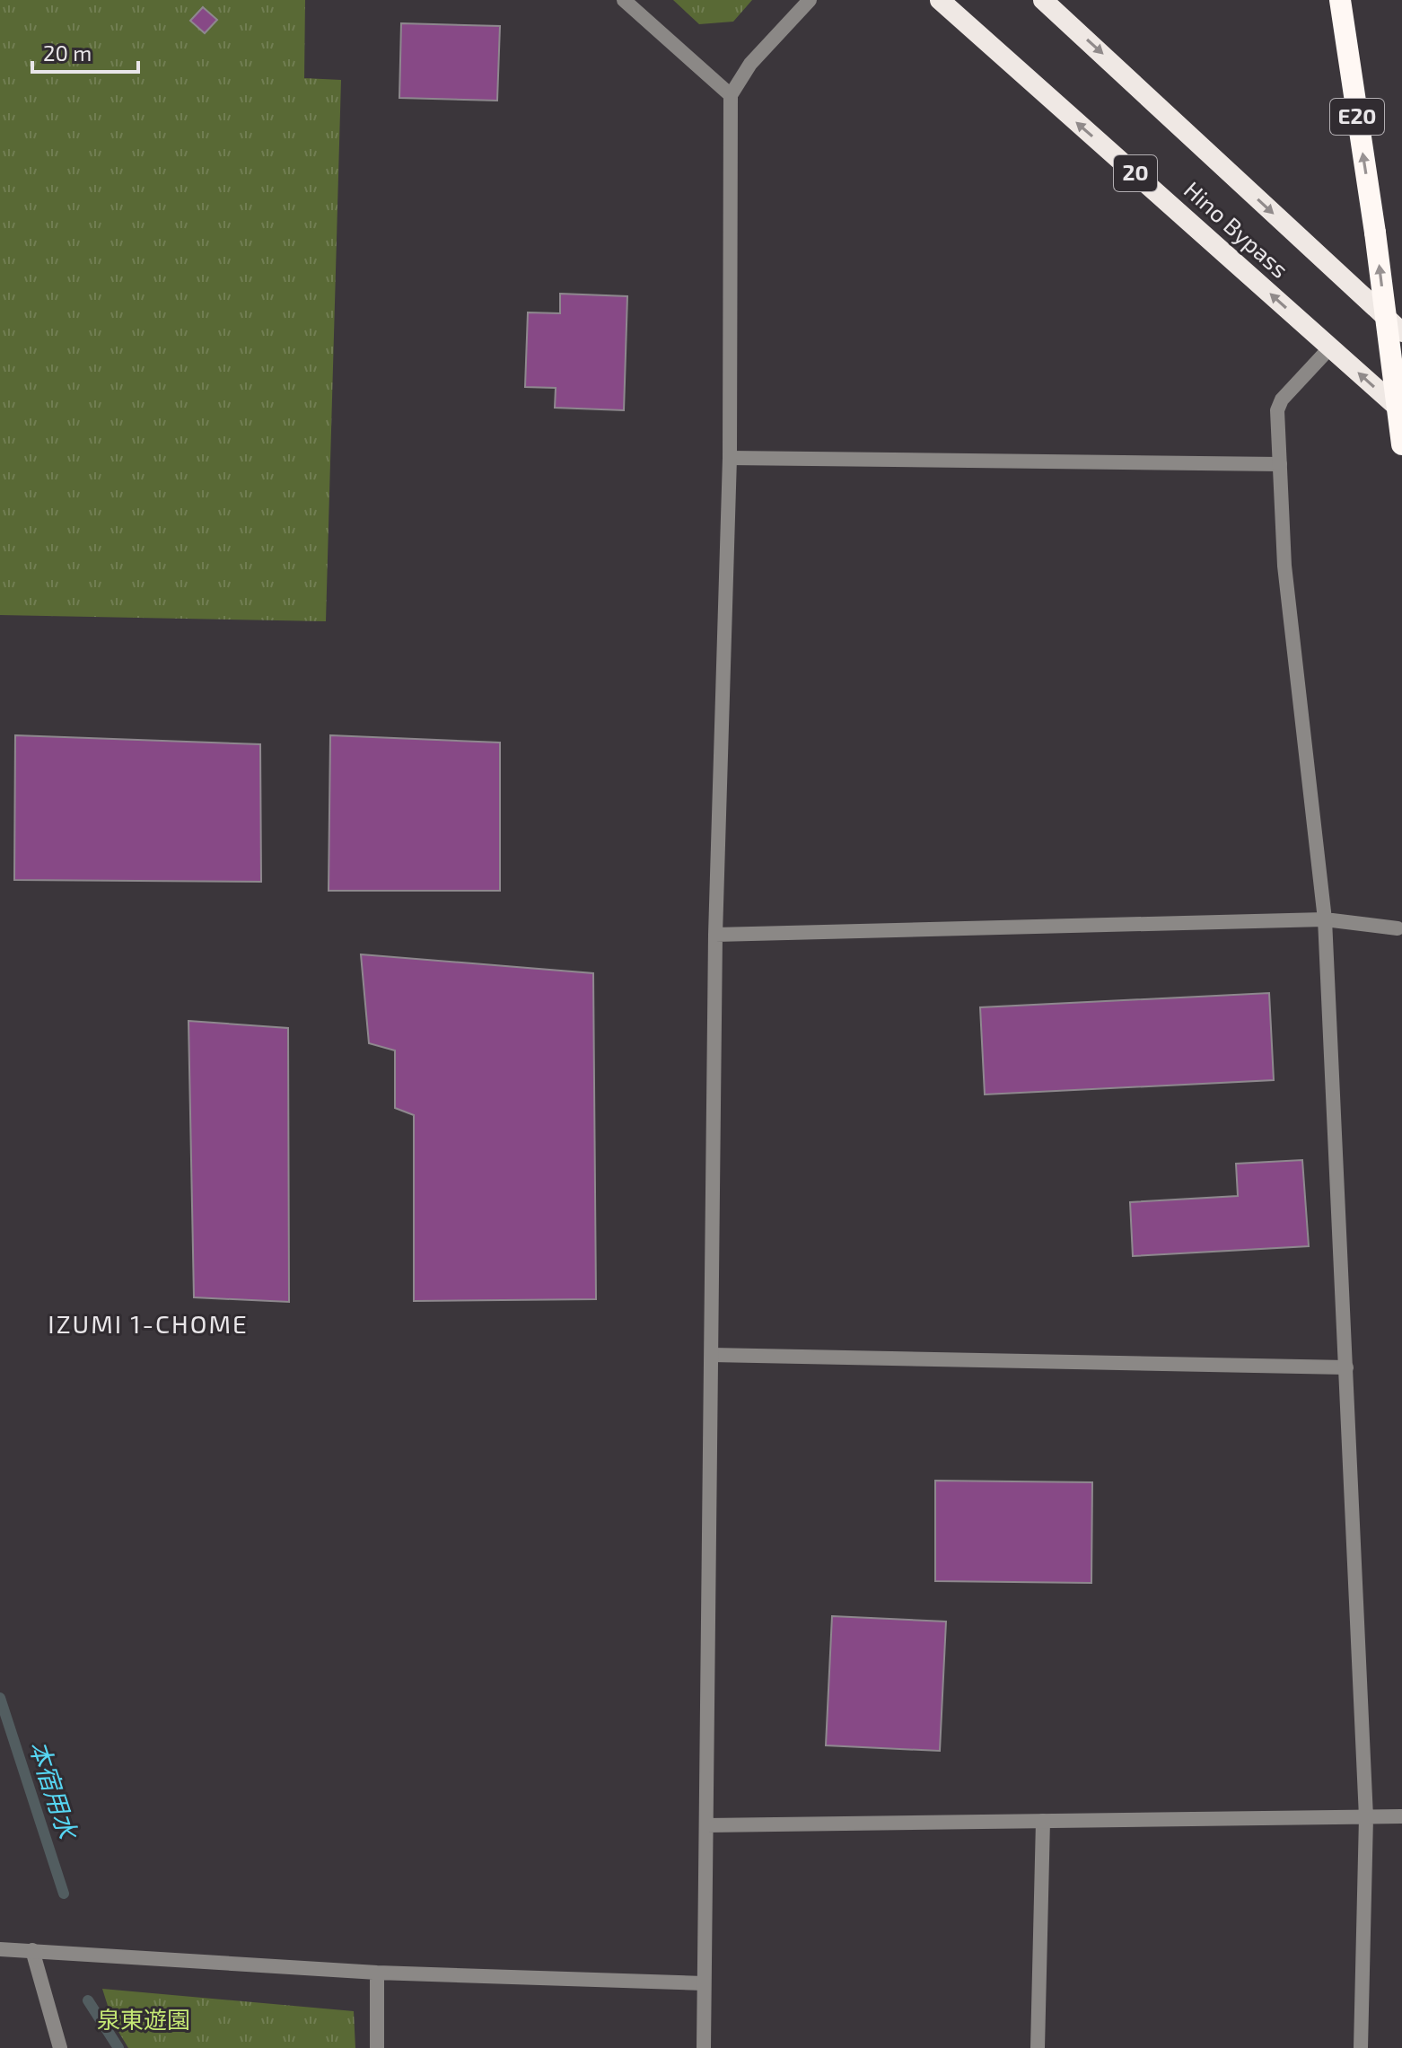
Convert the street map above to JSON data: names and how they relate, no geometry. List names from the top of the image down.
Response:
{
  "streets": {
    "highway": ["E20", "20", "Hino Bypass"]
  },
  "districts": ["IZUMI 1-CHOME"],
  "water": ["本宿用水"],
  "parks": ["泉東遊園"],
  "scale_bar": "20 m"
}
